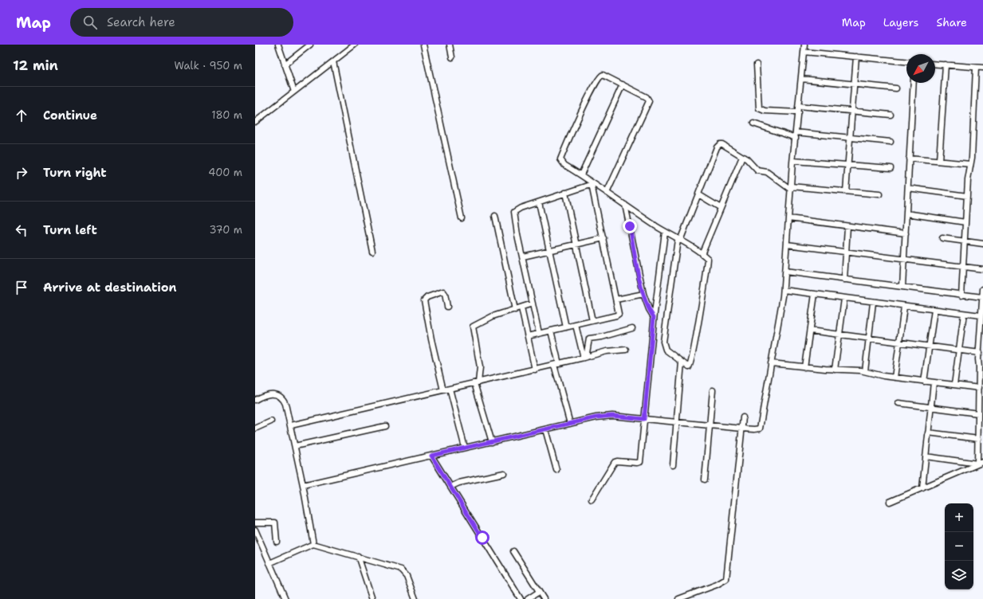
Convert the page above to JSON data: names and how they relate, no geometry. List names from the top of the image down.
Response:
{
  "north": "bottom left",
  "page": {
    "header": "Map",
    "search": "Search here",
    "nav": ["Map", "Layers", "Share"],
    "heading": ["12 min", "Walk · 950 m"],
    "list": [
      ["Continue", "180 m"],
      ["Turn right", "400 m"],
      ["Turn left", "370 m"],
      "Arrive at destination"
    ],
    "map_buttons": ["+", "−"]
  }
}
